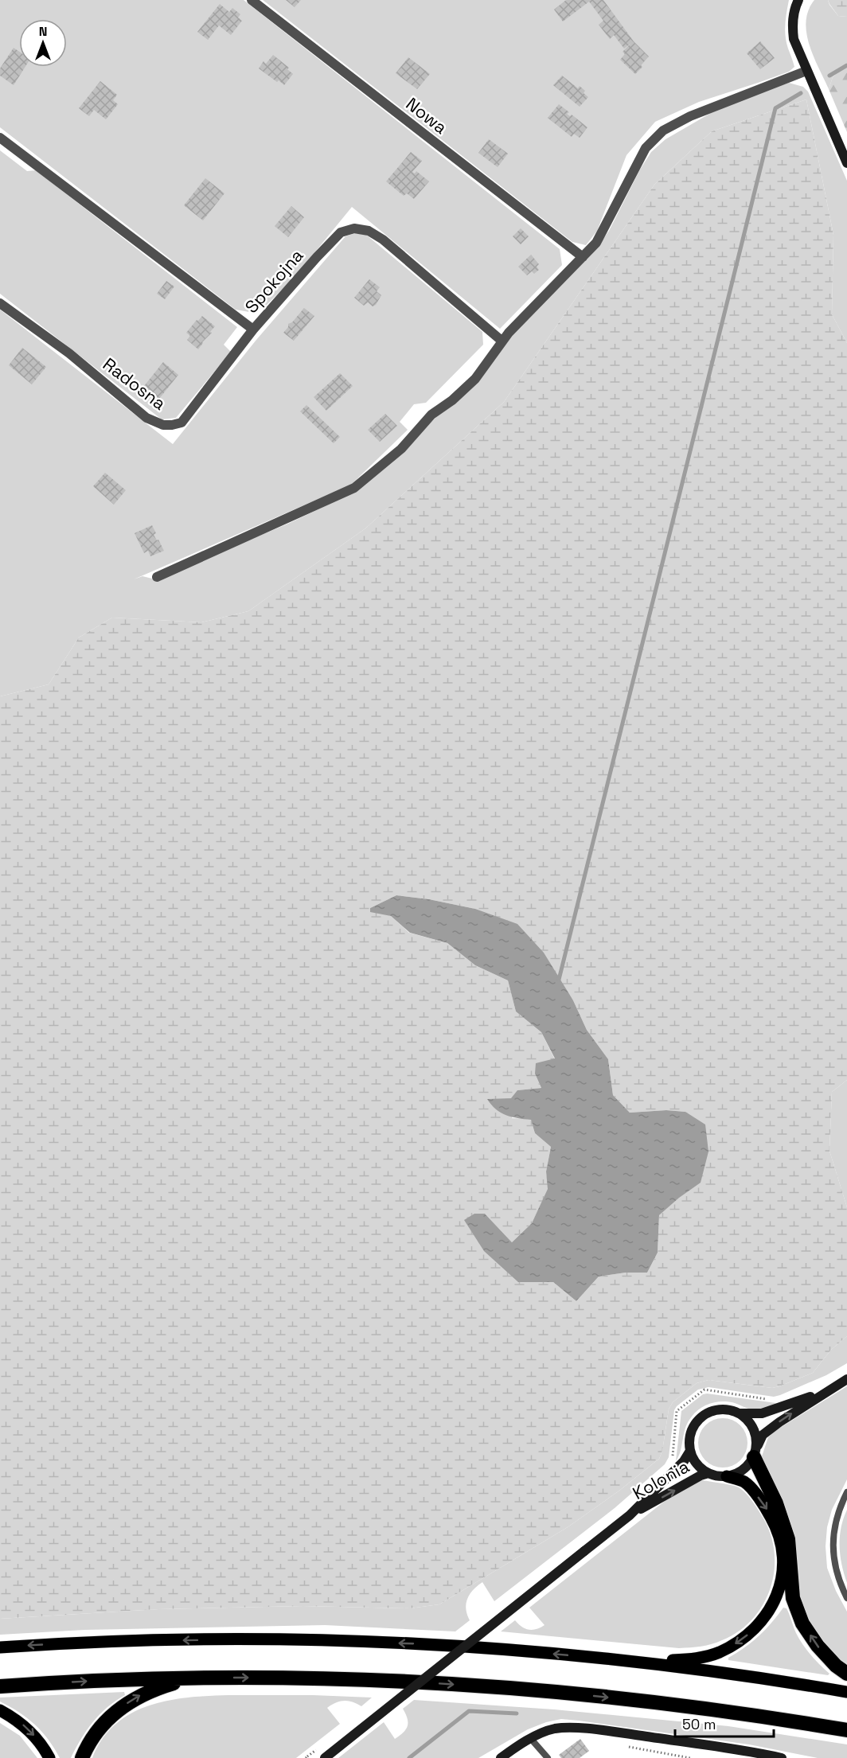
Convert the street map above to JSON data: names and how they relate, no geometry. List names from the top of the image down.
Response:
{
  "streets": {
    "main road": ["Kolonia"],
    "street": ["Nowa", "Spokojna", "Radosna"]
  },
  "crossings": [
    ["Spokojna", "Radosna"]
  ],
  "scale_bar": "50 m",
  "north": "top"
}
